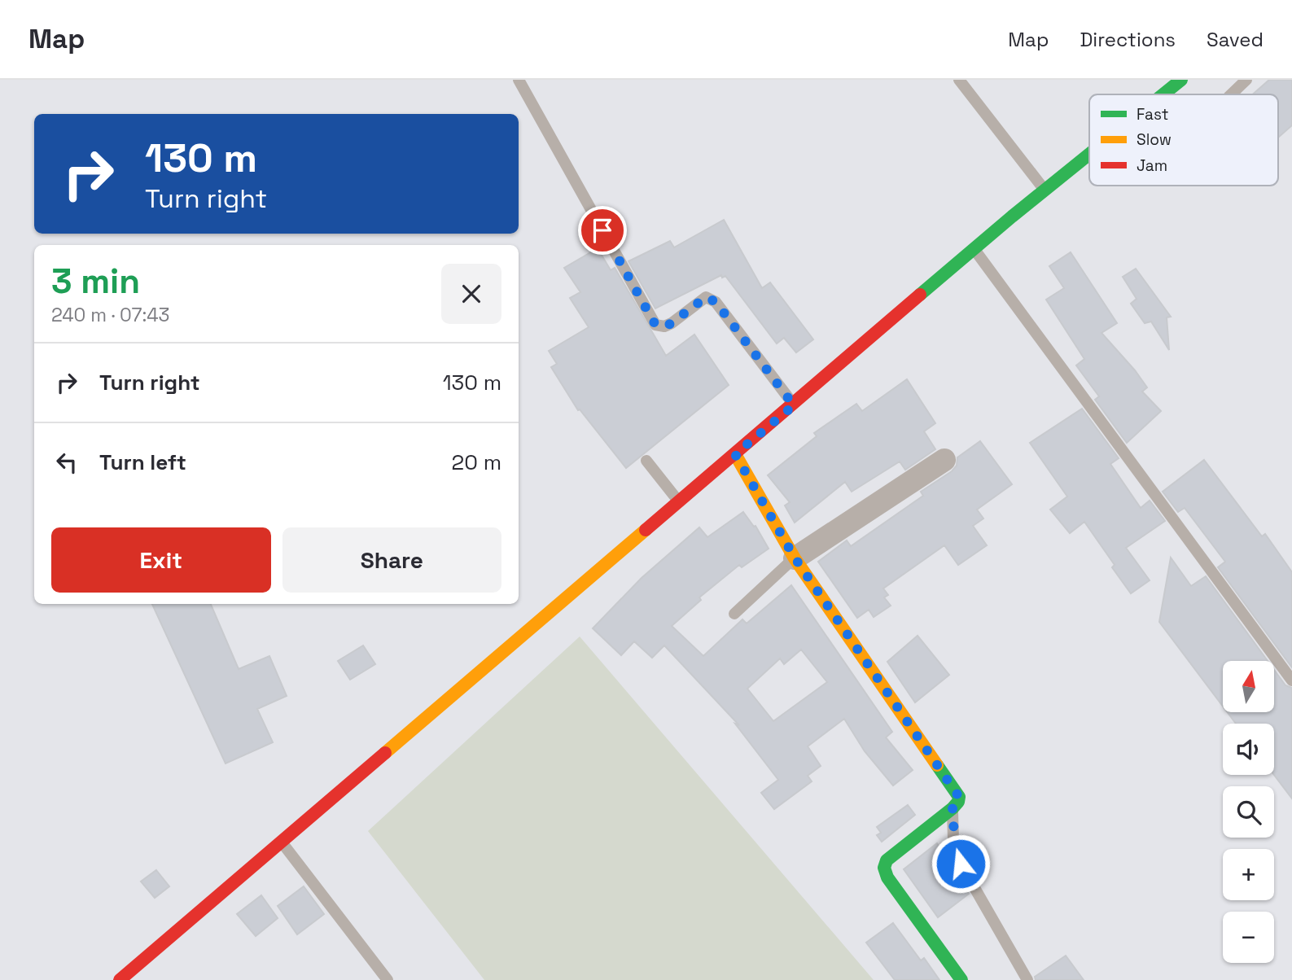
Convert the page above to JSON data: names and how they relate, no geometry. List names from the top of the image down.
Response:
{
  "legend": ["Fast", "Slow", "Jam"],
  "north": "top",
  "page": {
    "header": "Map",
    "nav": ["Map", "Directions", "Saved"],
    "turn": ["130 m", "Turn right"],
    "heading": ["3 min", "240 m · 07:43"],
    "list": [
      {
        "name": "Turn right",
        "value": "130 m"
      },
      {
        "name": "Turn left",
        "value": "20 m"
      }
    ],
    "buttons": ["Exit", "Share"],
    "map_buttons": ["+", "−"]
  }
}
